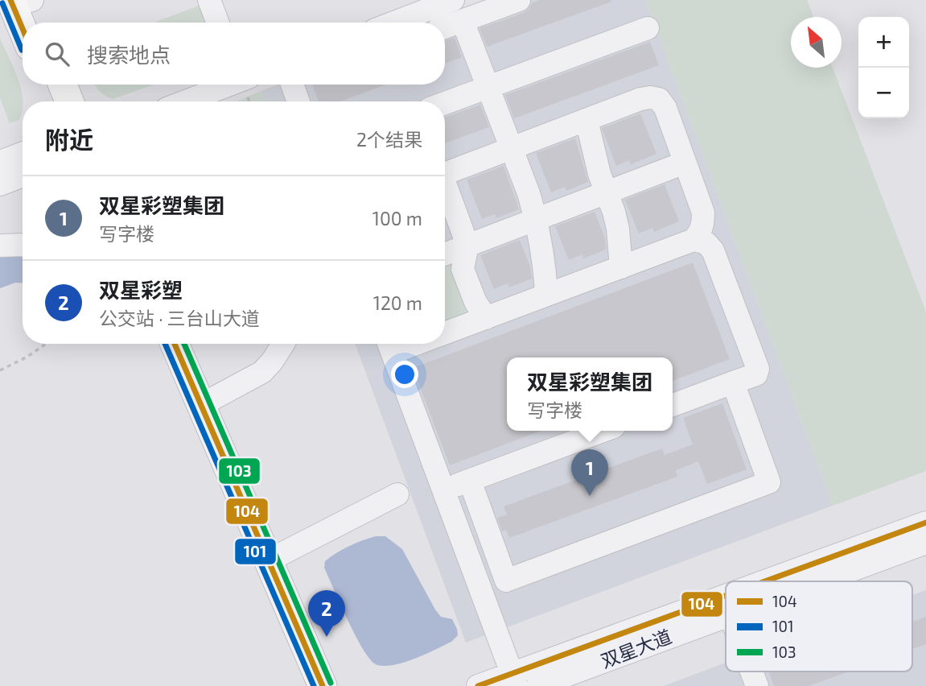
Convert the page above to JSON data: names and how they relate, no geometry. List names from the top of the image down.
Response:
{
  "streets": {
    "street": ["双星大道"]
  },
  "lines": ["transit line 104", "transit line 101", "transit line 103"],
  "legend": ["104", "101", "103"],
  "north": "top left",
  "page": {
    "map_buttons": ["+", "−"],
    "search": "搜索地点",
    "heading": ["附近", "2个结果"],
    "list": [
      {
        "mark": "1",
        "name": "双星彩塑集团",
        "note": "写字楼",
        "value": "100 m"
      },
      {
        "mark": "2",
        "name": "双星彩塑",
        "note": "公交站 · 三台山大道",
        "value": "120 m"
      }
    ],
    "popup": ["双星彩塑集团", "写字楼"],
    "pins": ["1", "2"]
  }
}
